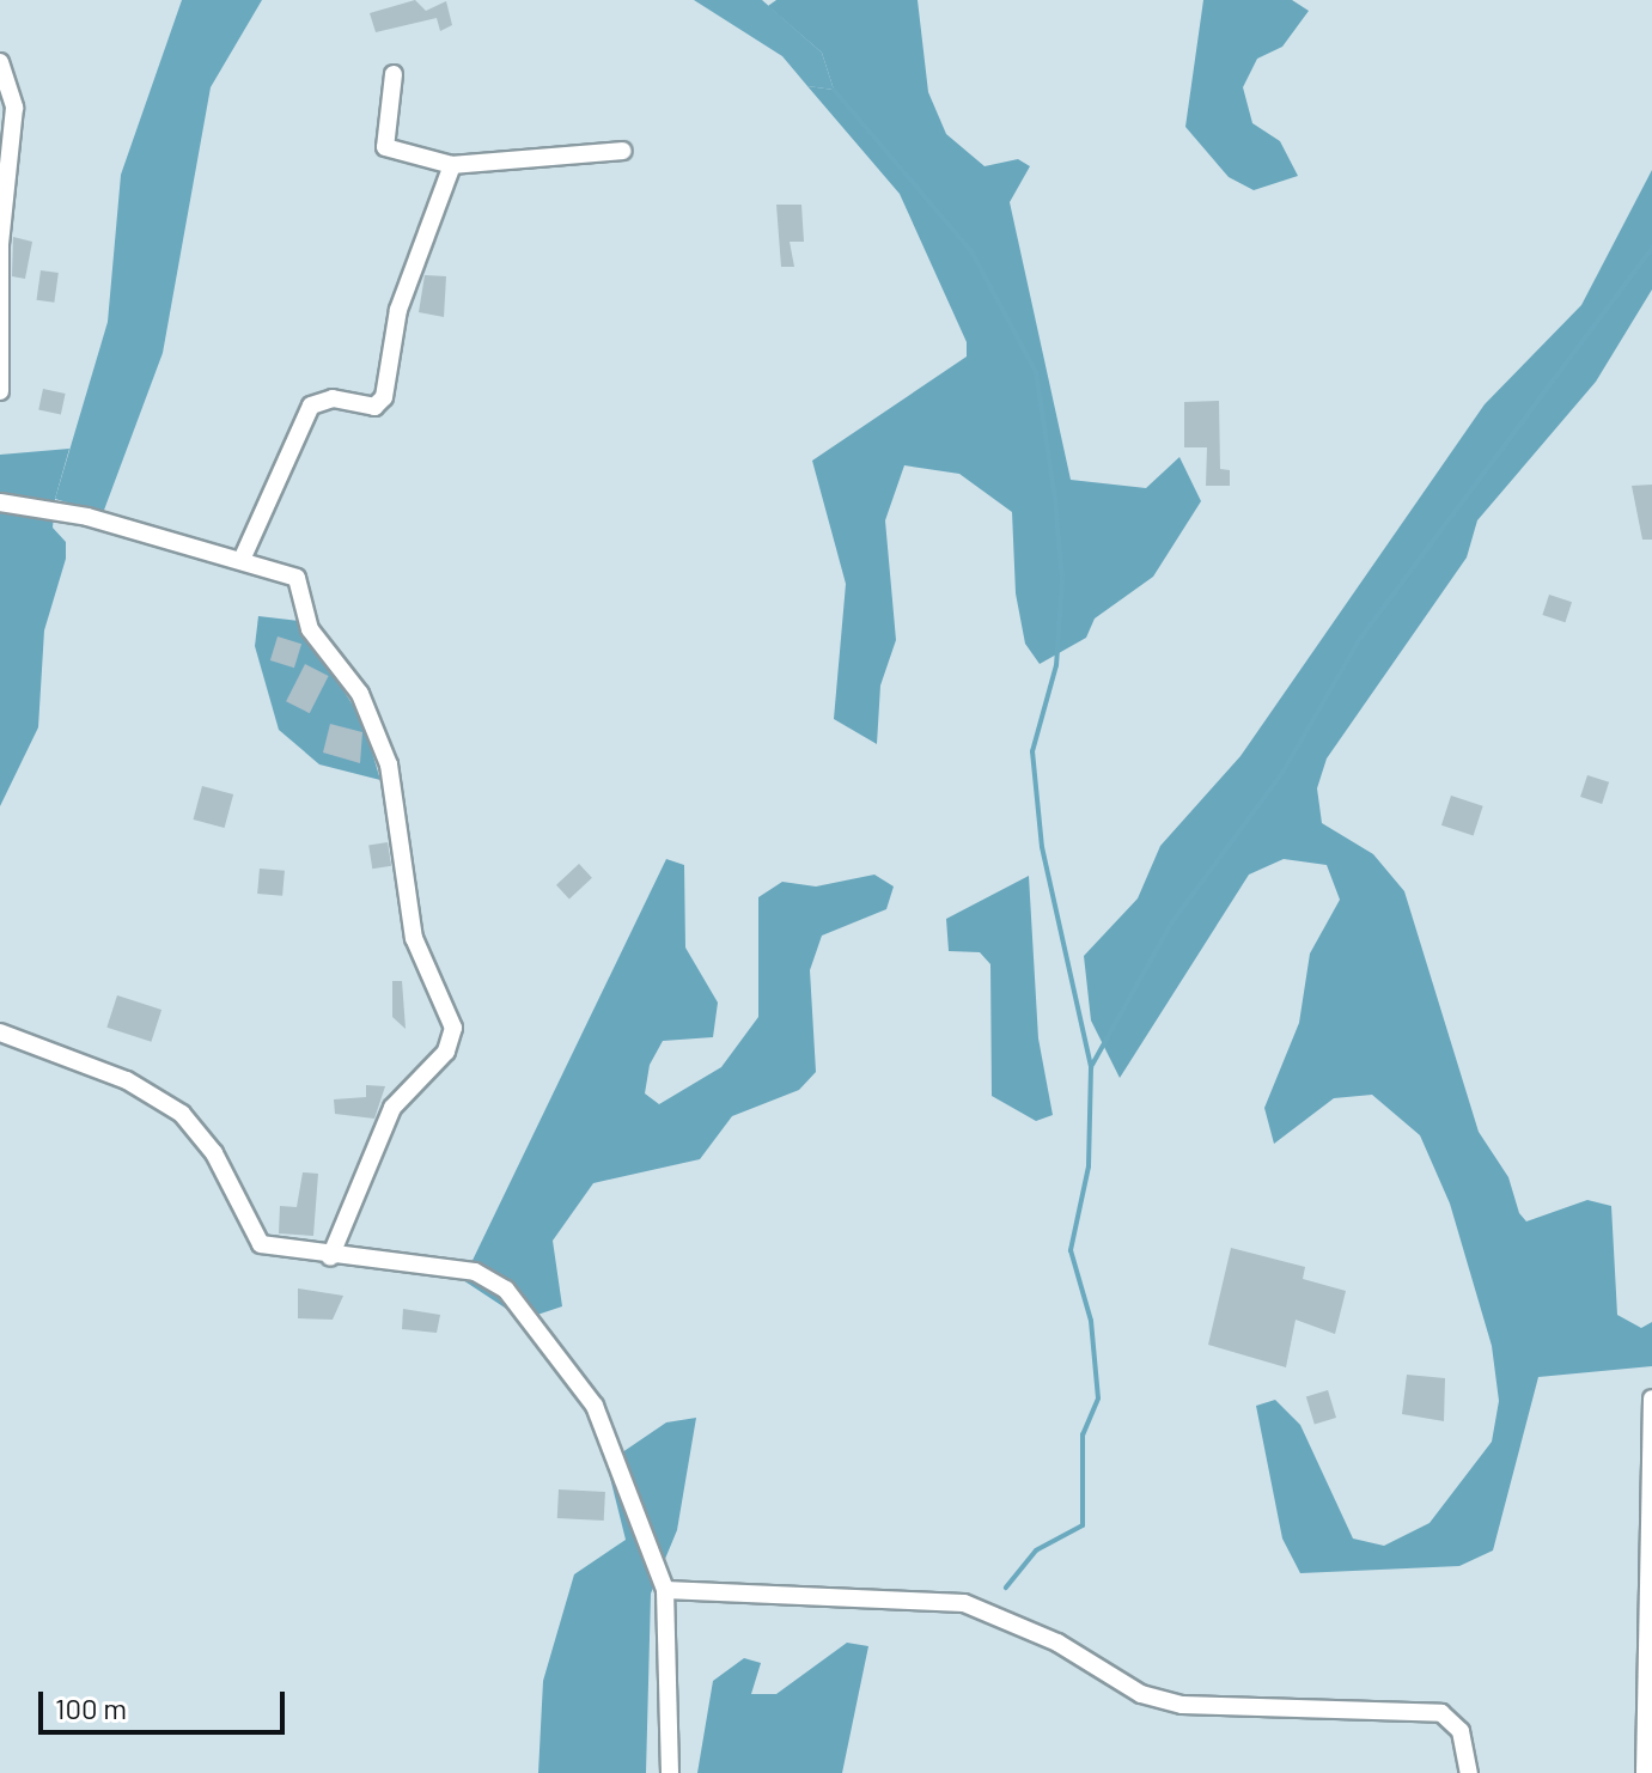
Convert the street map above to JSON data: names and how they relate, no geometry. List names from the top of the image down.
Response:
{
  "scale_bar": "100 m"
}
